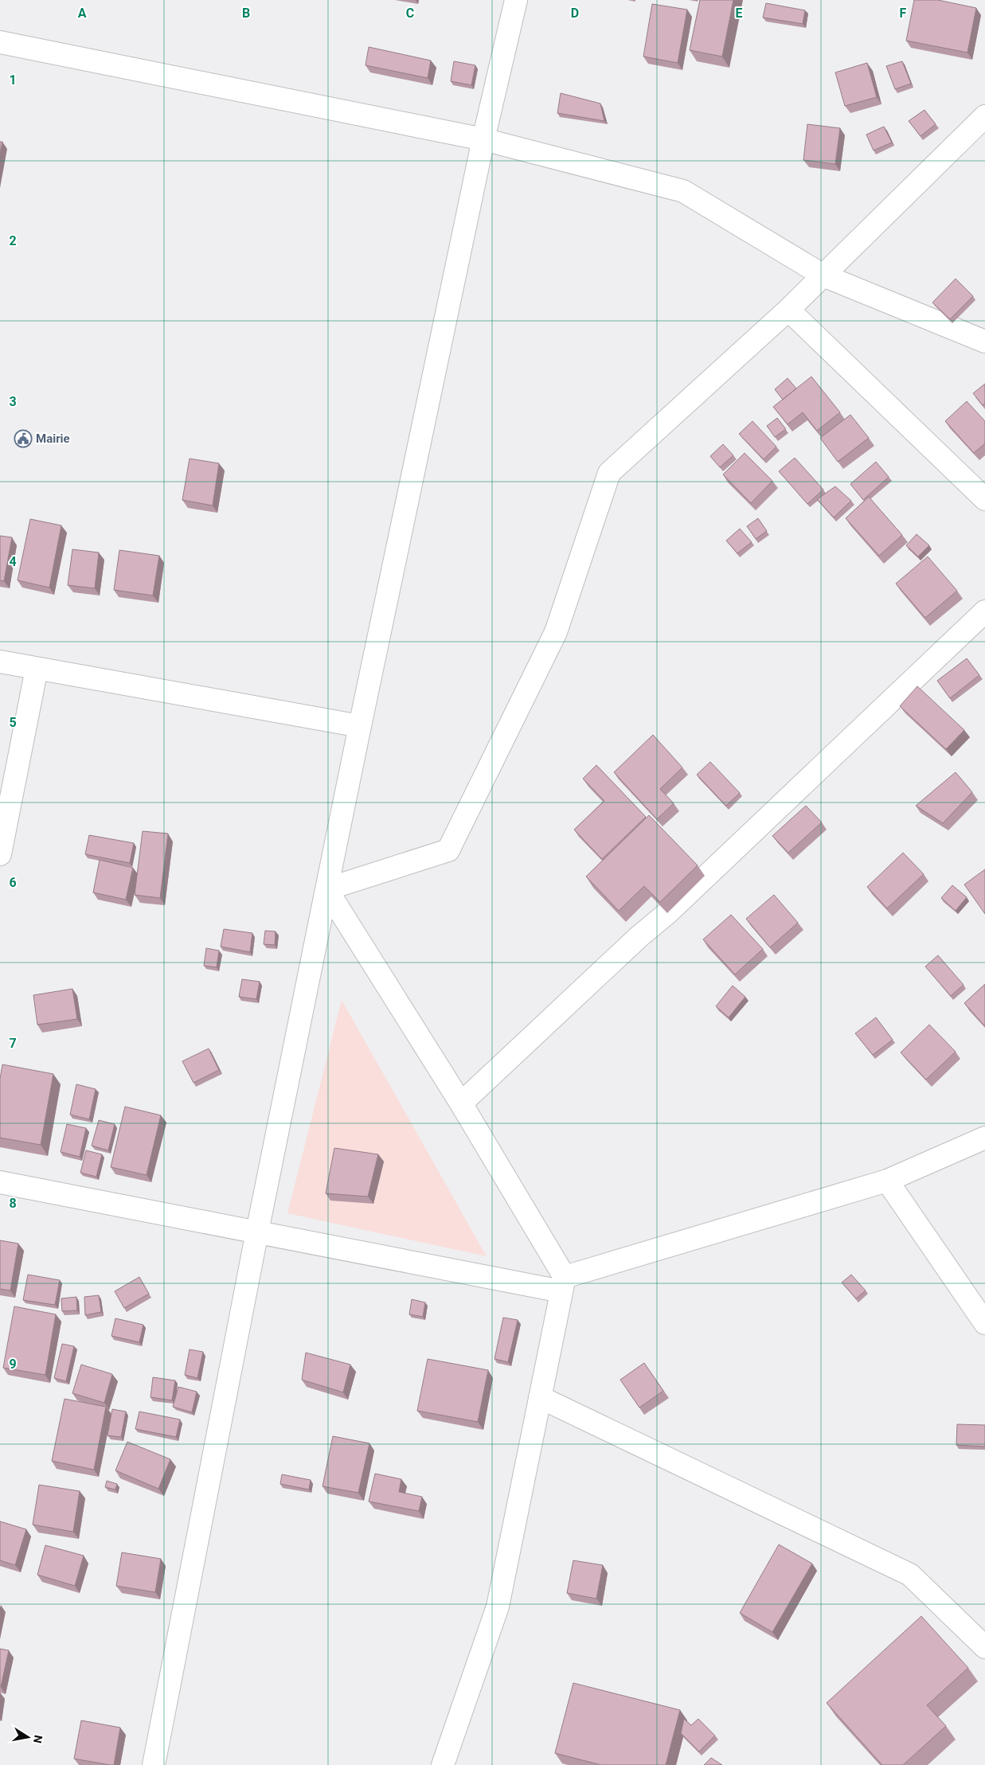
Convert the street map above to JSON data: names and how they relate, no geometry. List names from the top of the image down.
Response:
{
  "places": {
    "public building": ["Mairie"]
  },
  "north": "right",
  "grid": {
    "columns": [
      "A",
      "B",
      "C",
      "D",
      "E",
      "F"
    ],
    "rows": [
      "1",
      "2",
      "3",
      "4",
      "5",
      "6",
      "7",
      "8",
      "9"
    ]
  }
}
